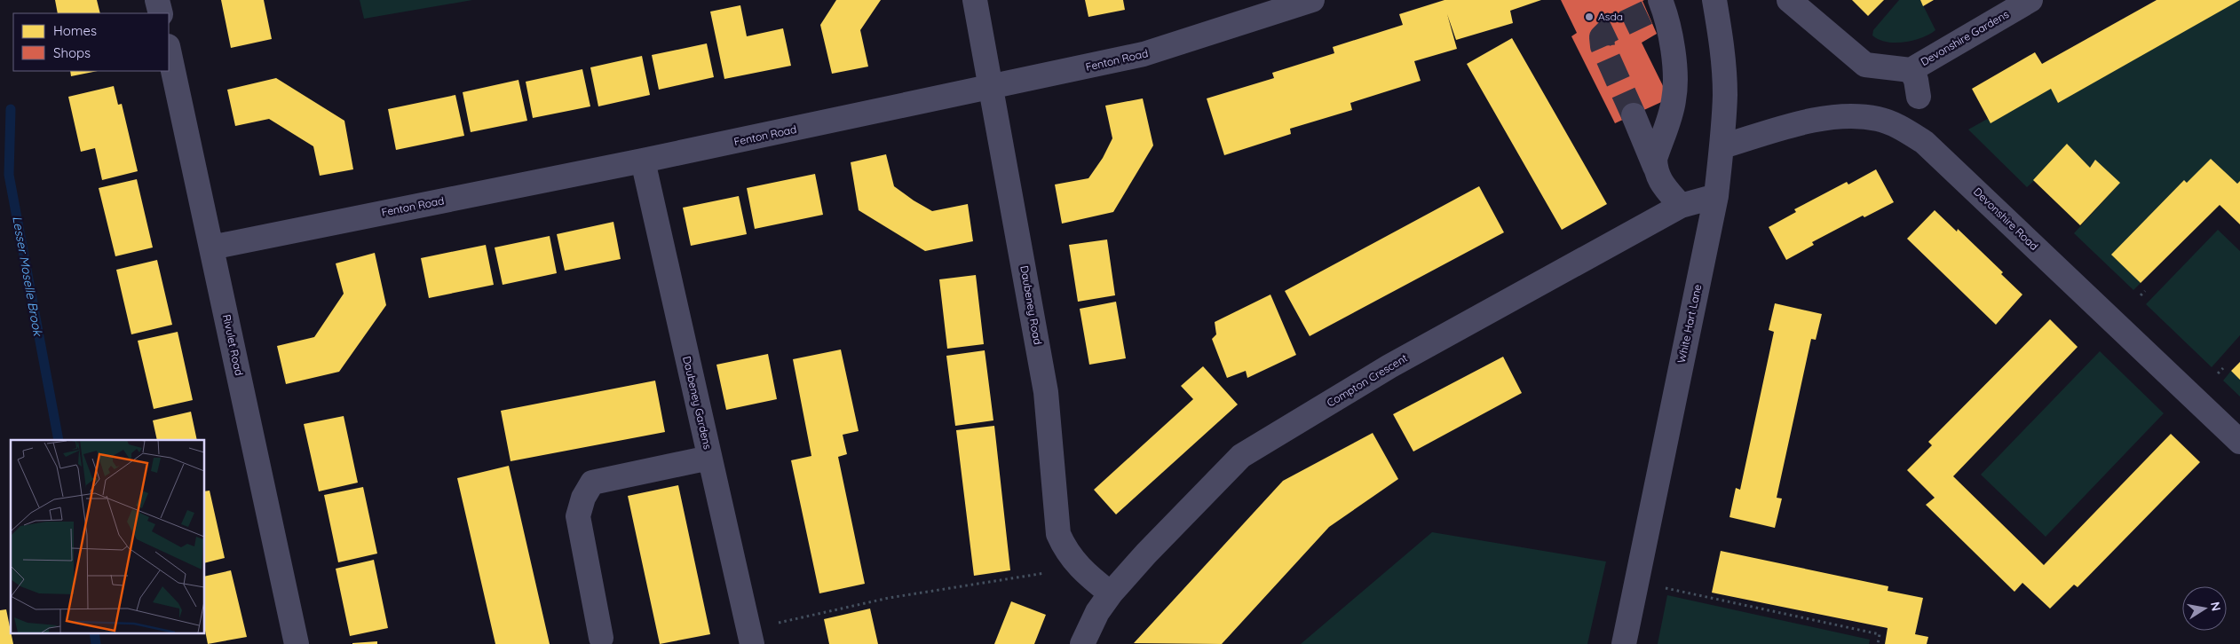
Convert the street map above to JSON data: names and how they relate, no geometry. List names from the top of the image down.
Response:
{
  "streets": {
    "street": [
      "Devonshire Gardens",
      "Fenton Road",
      "Devonshire Road",
      "Daubeney Road",
      "White Hart Lane",
      "Rivulet Road",
      "Compton Crescent",
      "Daubeney Gardens"
    ]
  },
  "crossings": [
    ["Fenton Road", "Daubeney Road"],
    ["Fenton Road", "Rivulet Road"],
    ["Fenton Road", "Daubeney Gardens"],
    ["Devonshire Road", "White Hart Lane"],
    ["Daubeney Road", "Compton Crescent"],
    ["White Hart Lane", "Compton Crescent"]
  ],
  "water": ["Lesser Moselle Brook"],
  "places": ["Asda"],
  "legend": ["Homes", "Shops"],
  "north": "right"
}
